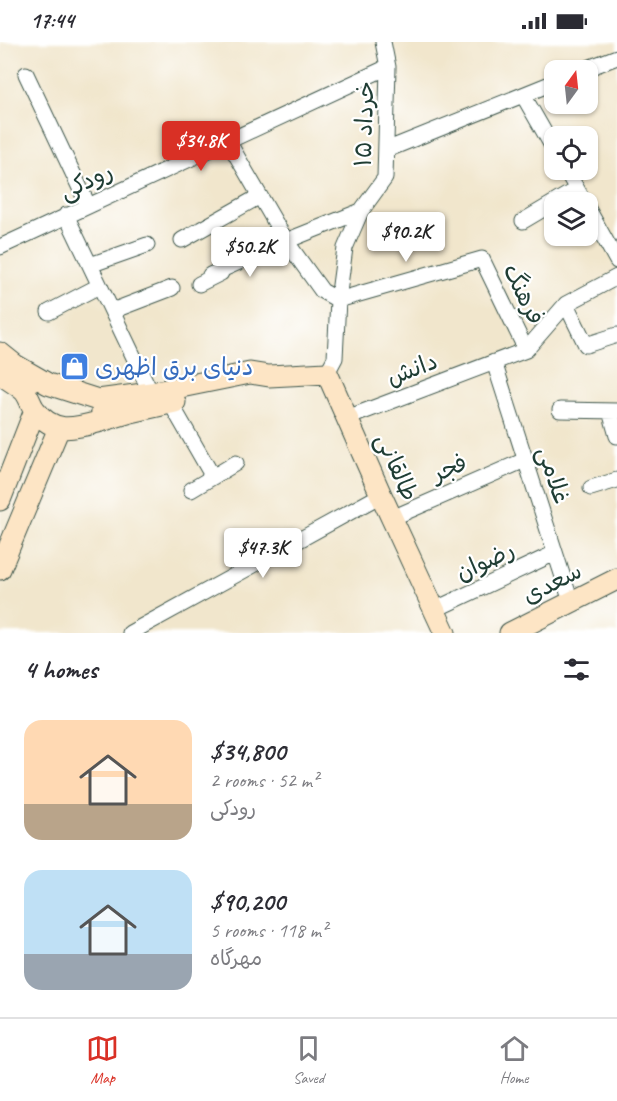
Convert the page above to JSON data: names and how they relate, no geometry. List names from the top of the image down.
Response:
{
  "streets": {
    "street": [
      "۱۵ خرداد",
      "رودکی",
      "فرهنگ",
      "دانش",
      "طالقانی",
      "فجر",
      "غلامی",
      "رضوان",
      "سعدی"
    ]
  },
  "crossings": [
    ["۱۵ خرداد", "رودکی"],
    ["۱۵ خرداد", "فرهنگ"],
    ["۱۵ خرداد", "طالقانی"],
    ["فرهنگ", "دانش"],
    ["دانش", "طالقانی"],
    ["دانش", "غلامی"],
    ["طالقانی", "فجر"],
    ["طالقانی", "رضوان"],
    ["فجر", "غلامی"],
    ["غلامی", "رضوان"],
    ["غلامی", "سعدی"]
  ],
  "places": {
    "shop": ["دنیای برق اظهری"]
  },
  "north": "top",
  "page": {
    "status": "17:44",
    "price": [
      "$34.8K",
      "$90.2K",
      "$50.2K",
      "$47.3K"
    ],
    "heading": "4 homes",
    "list": [
      {
        "name": "$34,800",
        "note": "2 rooms · 52 m² · رودکی"
      },
      {
        "name": "$90,200",
        "note": "5 rooms · 118 m² · مهرگاه"
      }
    ],
    "tabs": ["Map", "Saved", "Home"]
  }
}
